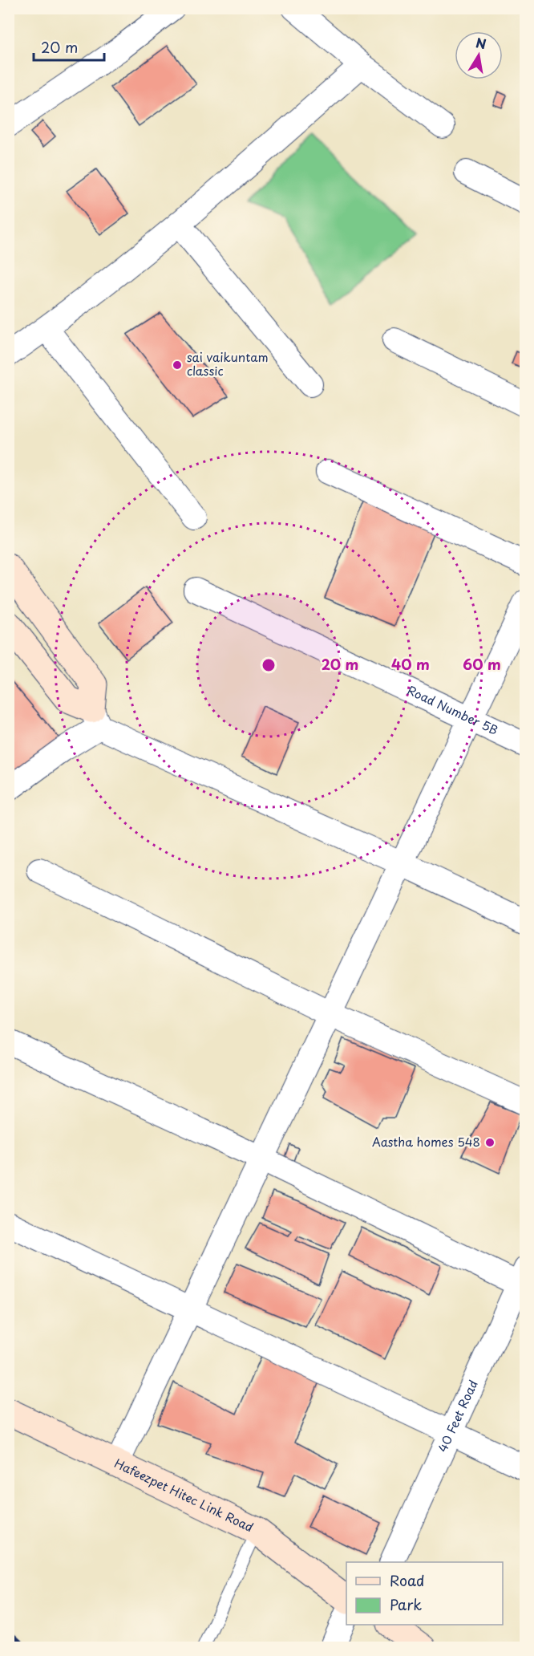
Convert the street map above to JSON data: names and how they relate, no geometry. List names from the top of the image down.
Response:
{
  "streets": {
    "main road": ["Hafeezpet Hitec Link Road"],
    "street": ["Road Number 5B", "40 Feet Road"]
  },
  "places": ["sai vaikuntam classic", "Aastha homes 548"],
  "legend": ["Road", "Park"],
  "scale_bar": "20 m",
  "north": "top",
  "rings": ["20 m", "40 m", "60 m"]
}
